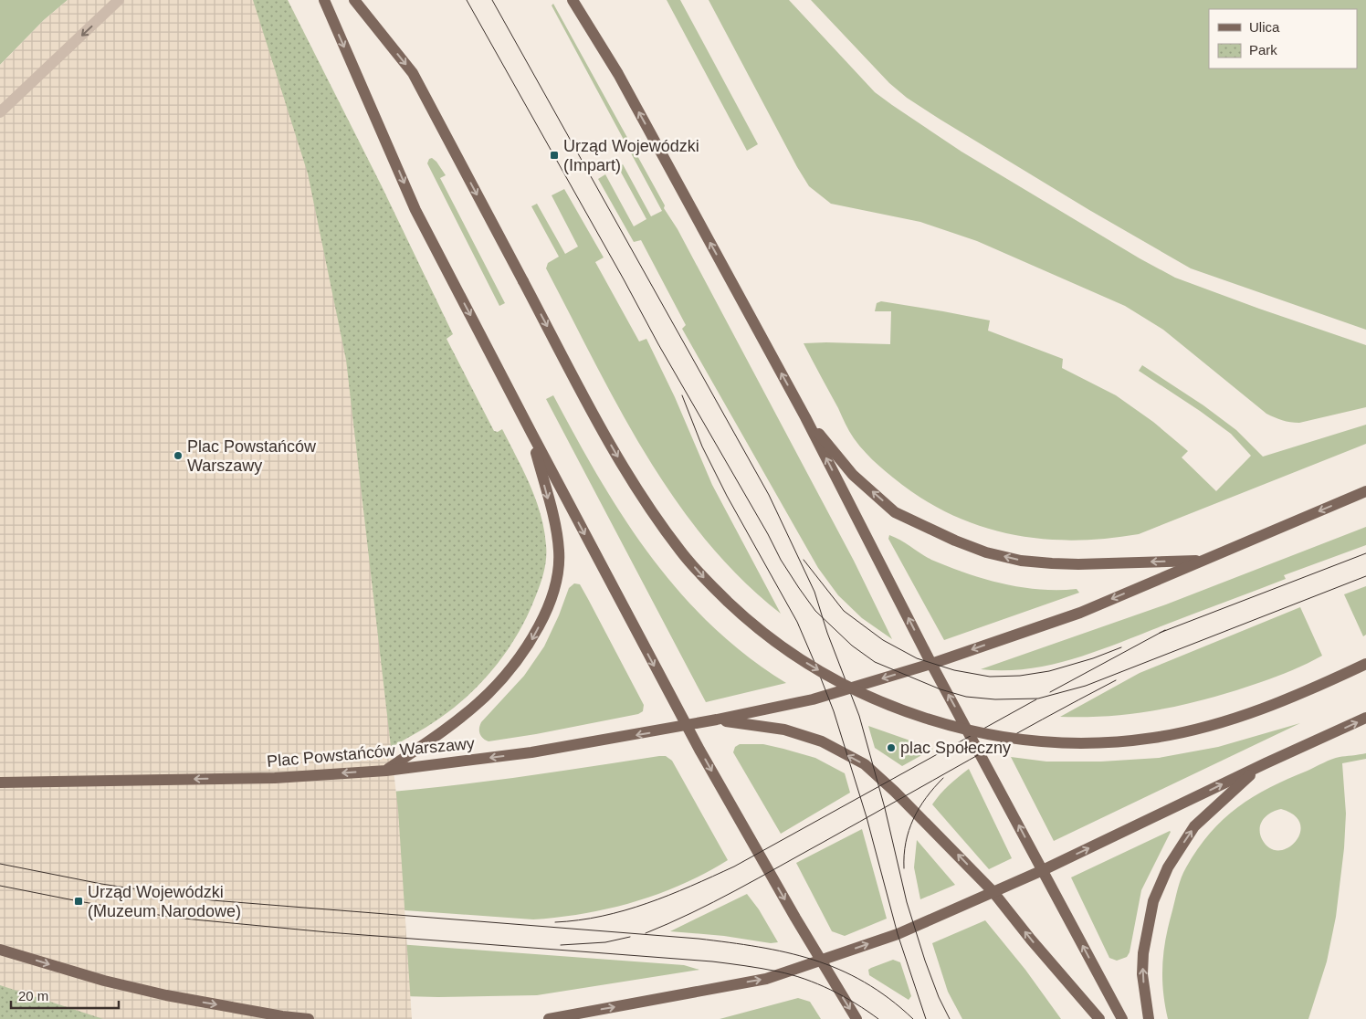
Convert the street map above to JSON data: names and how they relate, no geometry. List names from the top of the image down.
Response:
{
  "streets": {
    "main road": ["Plac Powstańców Warszawy"]
  },
  "one_way": ["Plac Powstańców Warszawy"],
  "places": {
    "transit": ["Urząd Wojewódzki (Impart)", "Urząd Wojewódzki (Muzeum Narodowe)"],
    "other": ["Plac Powstańców Warszawy", "plac Społeczny"]
  },
  "legend": ["Ulica", "Park"],
  "scale_bar": "20 m"
}
